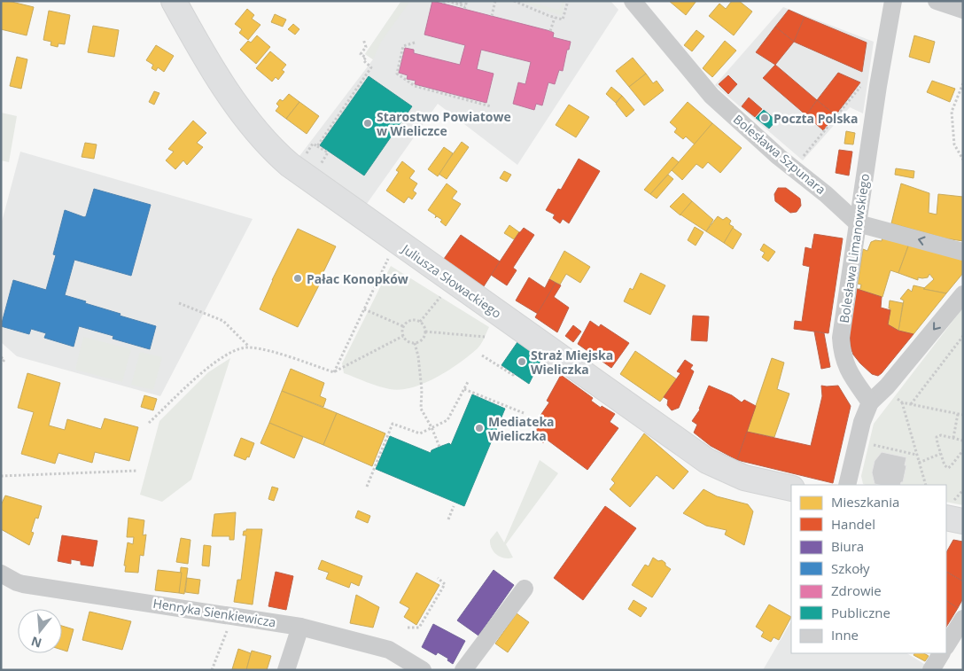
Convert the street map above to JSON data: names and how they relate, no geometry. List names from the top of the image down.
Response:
{
  "streets": {
    "street": [
      "Bolesława Szpunara",
      "Bolesława Limanowskiego",
      "Juliusza Słowackiego",
      "Henryka Sienkiewicza"
    ]
  },
  "crossings": [
    ["Bolesława Szpunara", "Bolesława Limanowskiego"]
  ],
  "places": [
    "Poczta Polska",
    "Starostwo Powiatowe w Wieliczce",
    "Pałac Konopków",
    "Straż Miejska Wieliczka",
    "Mediateka Wieliczka"
  ],
  "legend": [
    "Mieszkania",
    "Handel",
    "Biura",
    "Szkoły",
    "Zdrowie",
    "Publiczne",
    "Inne"
  ],
  "north": "bottom"
}
